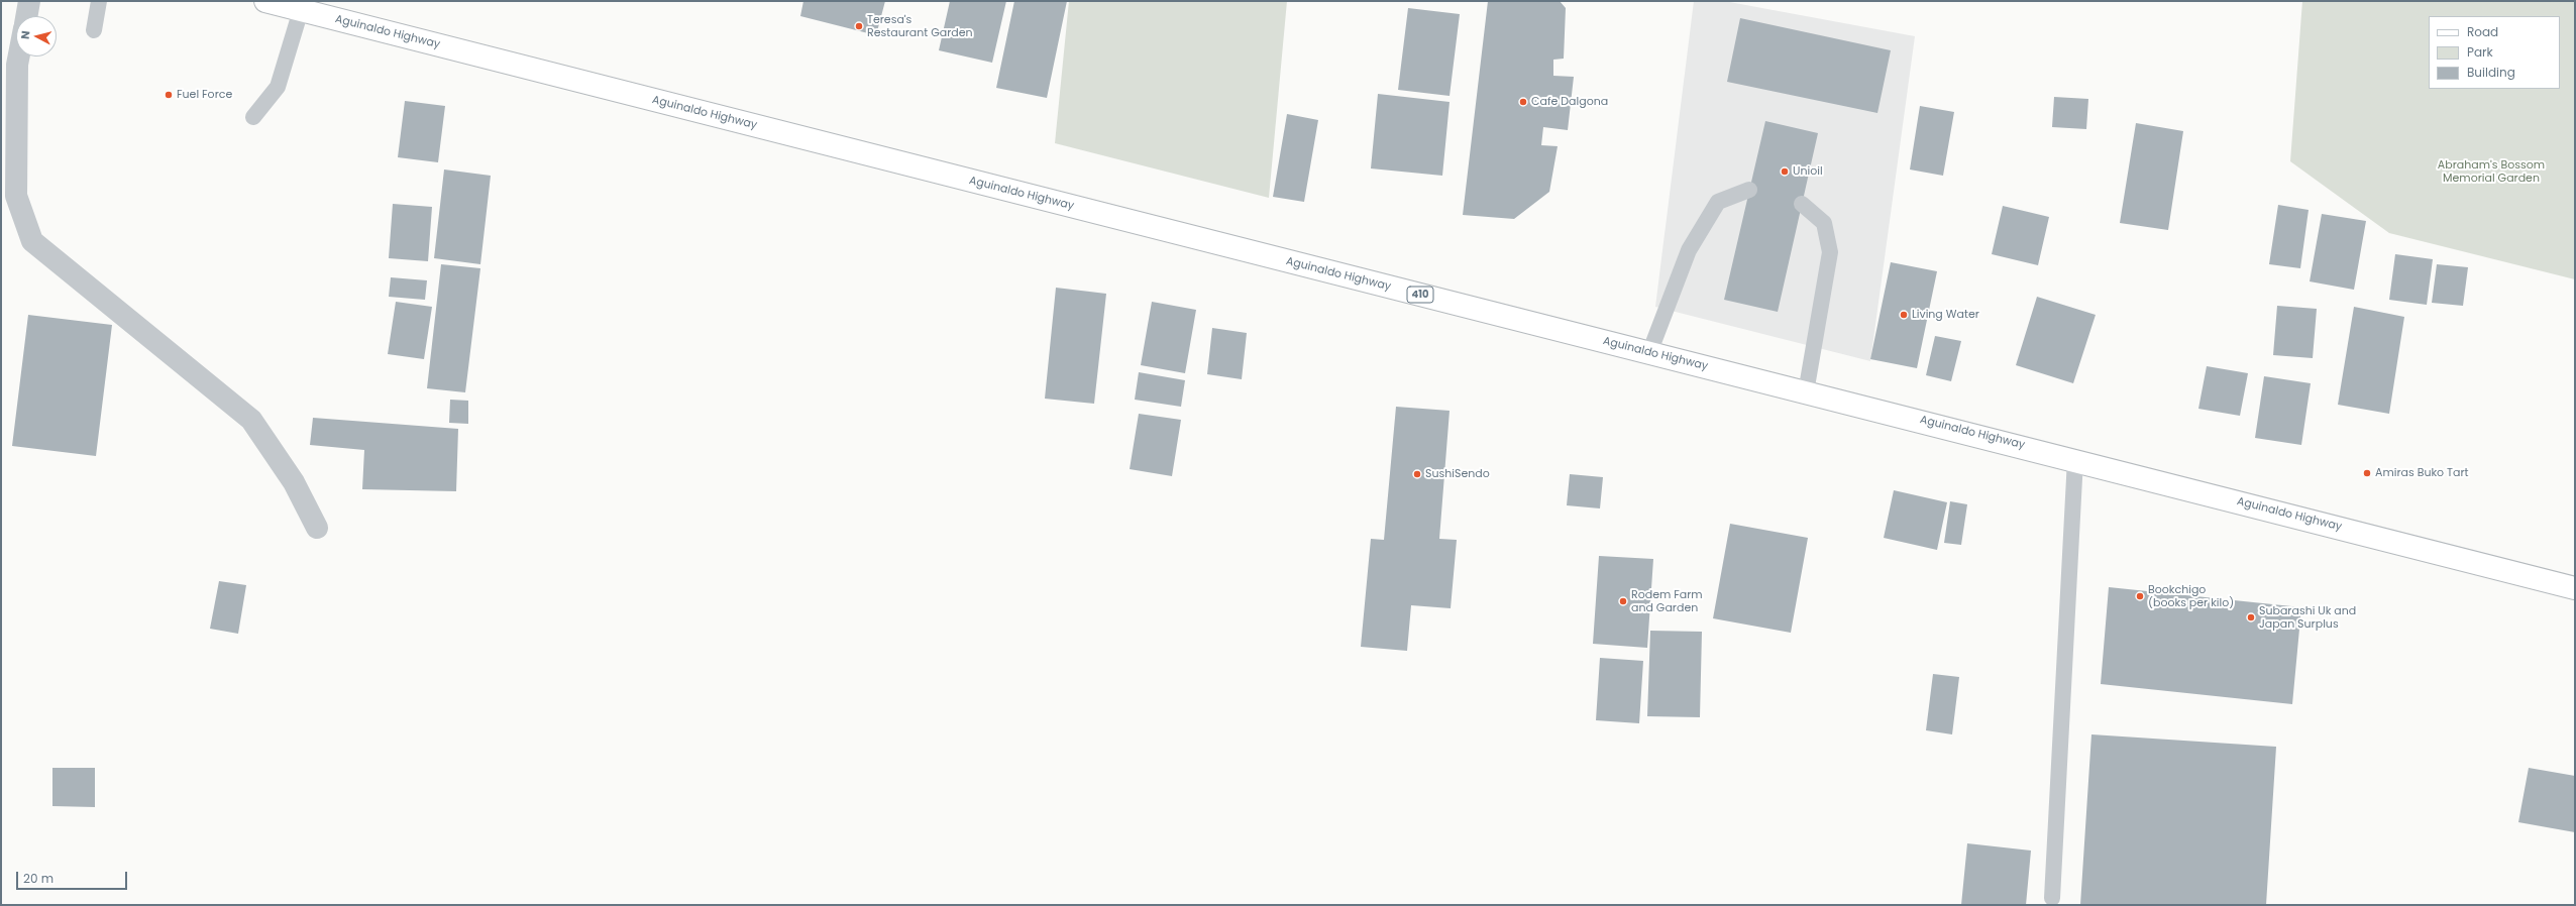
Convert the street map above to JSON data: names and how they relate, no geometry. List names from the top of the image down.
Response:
{
  "streets": {
    "main road": ["Aguinaldo Highway", "410"]
  },
  "parks": ["Abraham's Bossom Memorial Garden"],
  "places": [
    "Teresa's Restaurant Garden",
    "Fuel Force",
    "Cafe Dalgona",
    "Unioil",
    "Living Water",
    "Amiras Buko Tart",
    "SushiSendo",
    "Bookchigo (books per kilo)",
    "Rodem Farm and Garden",
    "Subarashi Uk and Japan Surplus"
  ],
  "legend": ["Road", "Park", "Building"],
  "scale_bar": "20 m",
  "north": "left"
}
